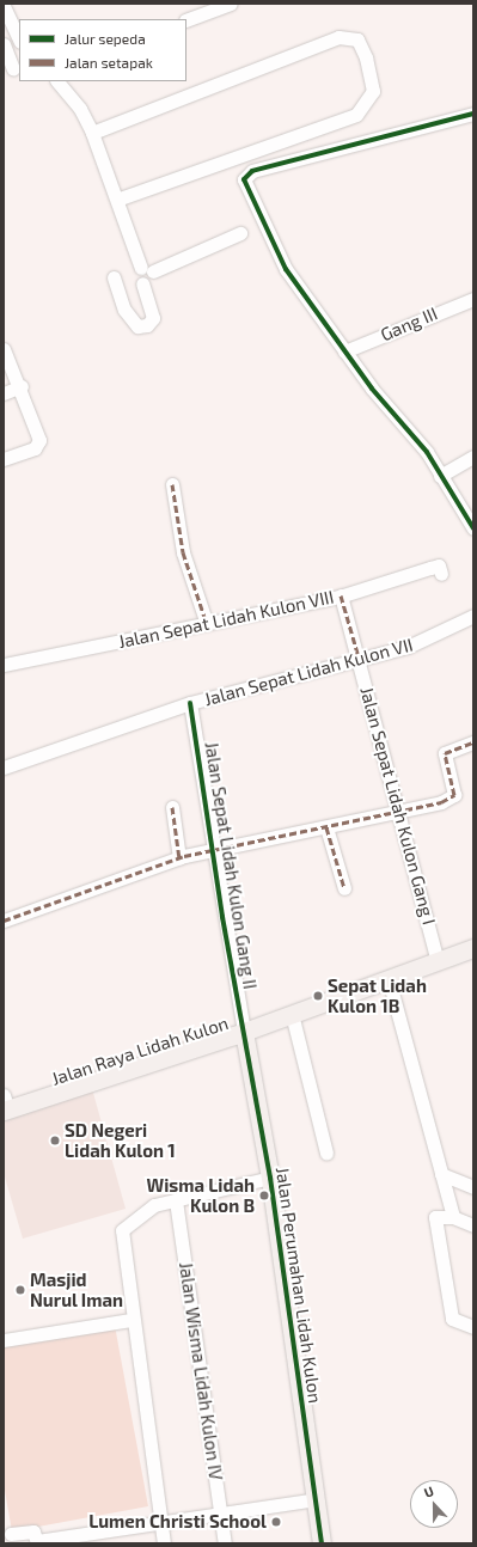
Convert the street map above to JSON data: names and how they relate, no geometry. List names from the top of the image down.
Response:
{
  "streets": {
    "street": [
      "Gang III",
      "Jalan Sepat Lidah Kulon VIII",
      "Jalan Sepat Lidah Kulon VII",
      "Jalan Sepat Lidah Kulon Gang I",
      "Jalan Sepat Lidah Kulon Gang II",
      "Jalan Raya Lidah Kulon",
      "Jalan Perumahan Lidah Kulon",
      "Jalan Wisma Lidah Kulon IV"
    ]
  },
  "crossings": [
    ["Jalan Sepat Lidah Kulon VIII", "Jalan Sepat Lidah Kulon Gang I"],
    ["Jalan Sepat Lidah Kulon VII", "Jalan Sepat Lidah Kulon Gang I"],
    ["Jalan Sepat Lidah Kulon VII", "Jalan Sepat Lidah Kulon Gang II"],
    ["Jalan Sepat Lidah Kulon Gang I", "Jalan Raya Lidah Kulon"],
    ["Jalan Sepat Lidah Kulon Gang II", "Jalan Raya Lidah Kulon"],
    ["Jalan Sepat Lidah Kulon Gang II", "Jalan Perumahan Lidah Kulon"],
    ["Jalan Raya Lidah Kulon", "Jalan Perumahan Lidah Kulon"]
  ],
  "places": [
    "Sepat Lidah Kulon 1B",
    "SD Negeri Lidah Kulon 1",
    "Wisma Lidah Kulon B",
    "Masjid Nurul Iman",
    "Lumen Christi School"
  ],
  "legend": ["Jalur sepeda", "Jalan setapak"],
  "north": "top"
}
